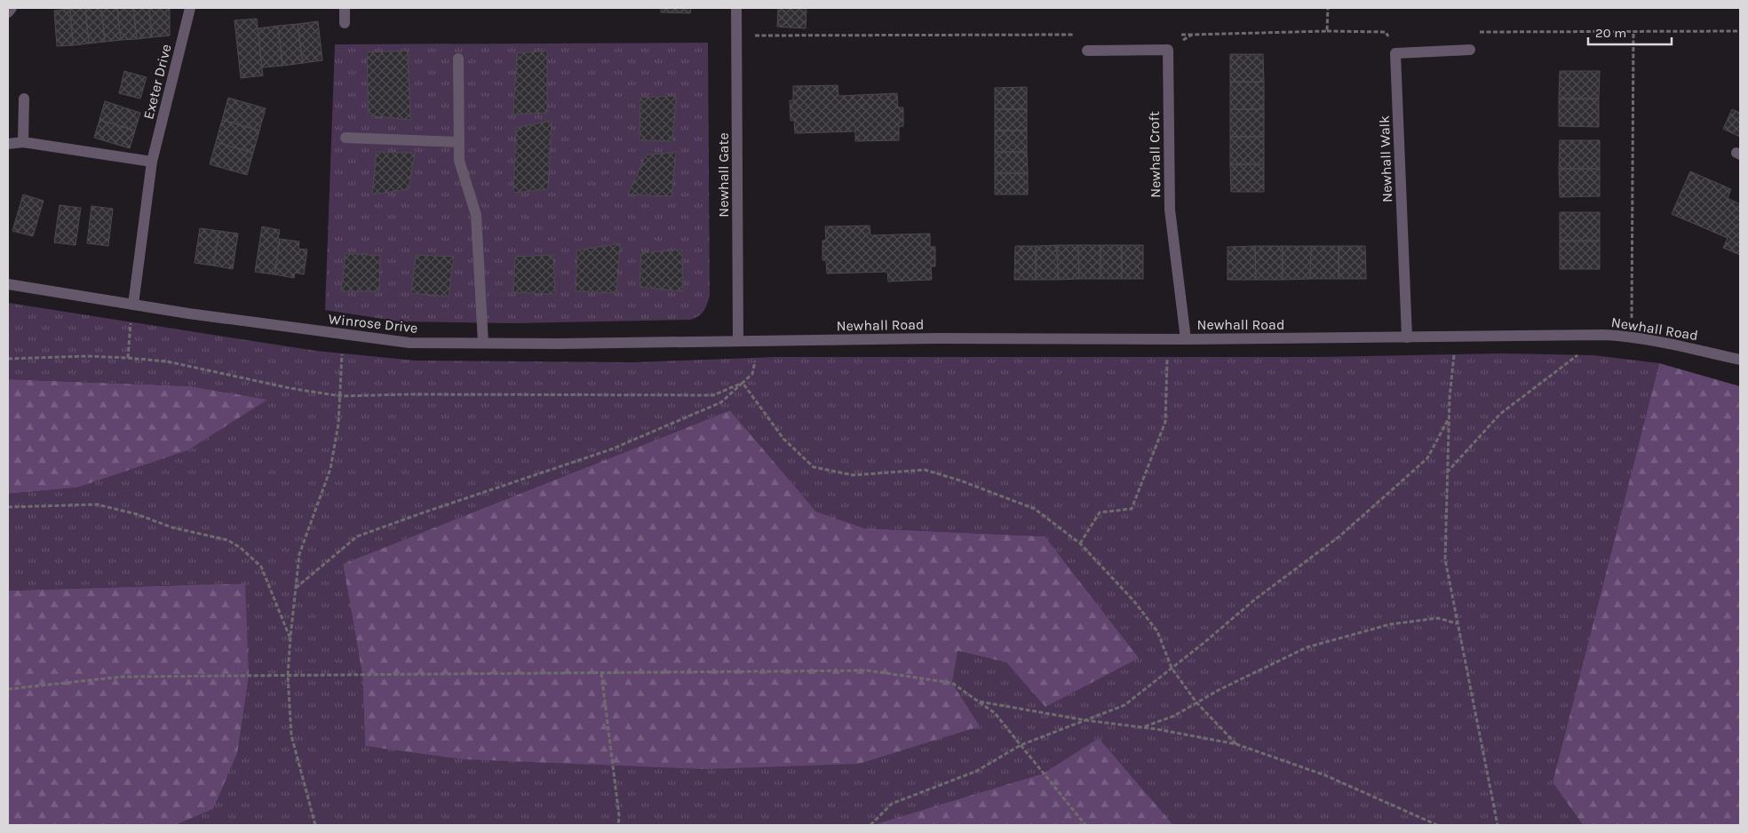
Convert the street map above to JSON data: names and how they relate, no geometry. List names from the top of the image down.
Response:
{
  "streets": {
    "street": [
      "Exeter Drive",
      "Newhall Croft",
      "Newhall Walk",
      "Newhall Gate",
      "Winrose Drive",
      "Newhall Road"
    ]
  },
  "crossings": [
    ["Exeter Drive", "Winrose Drive"],
    ["Newhall Croft", "Newhall Road"],
    ["Newhall Walk", "Newhall Road"],
    ["Newhall Gate", "Winrose Drive"],
    ["Newhall Gate", "Newhall Road"],
    ["Winrose Drive", "Newhall Road"]
  ],
  "scale_bar": "20 m"
}
